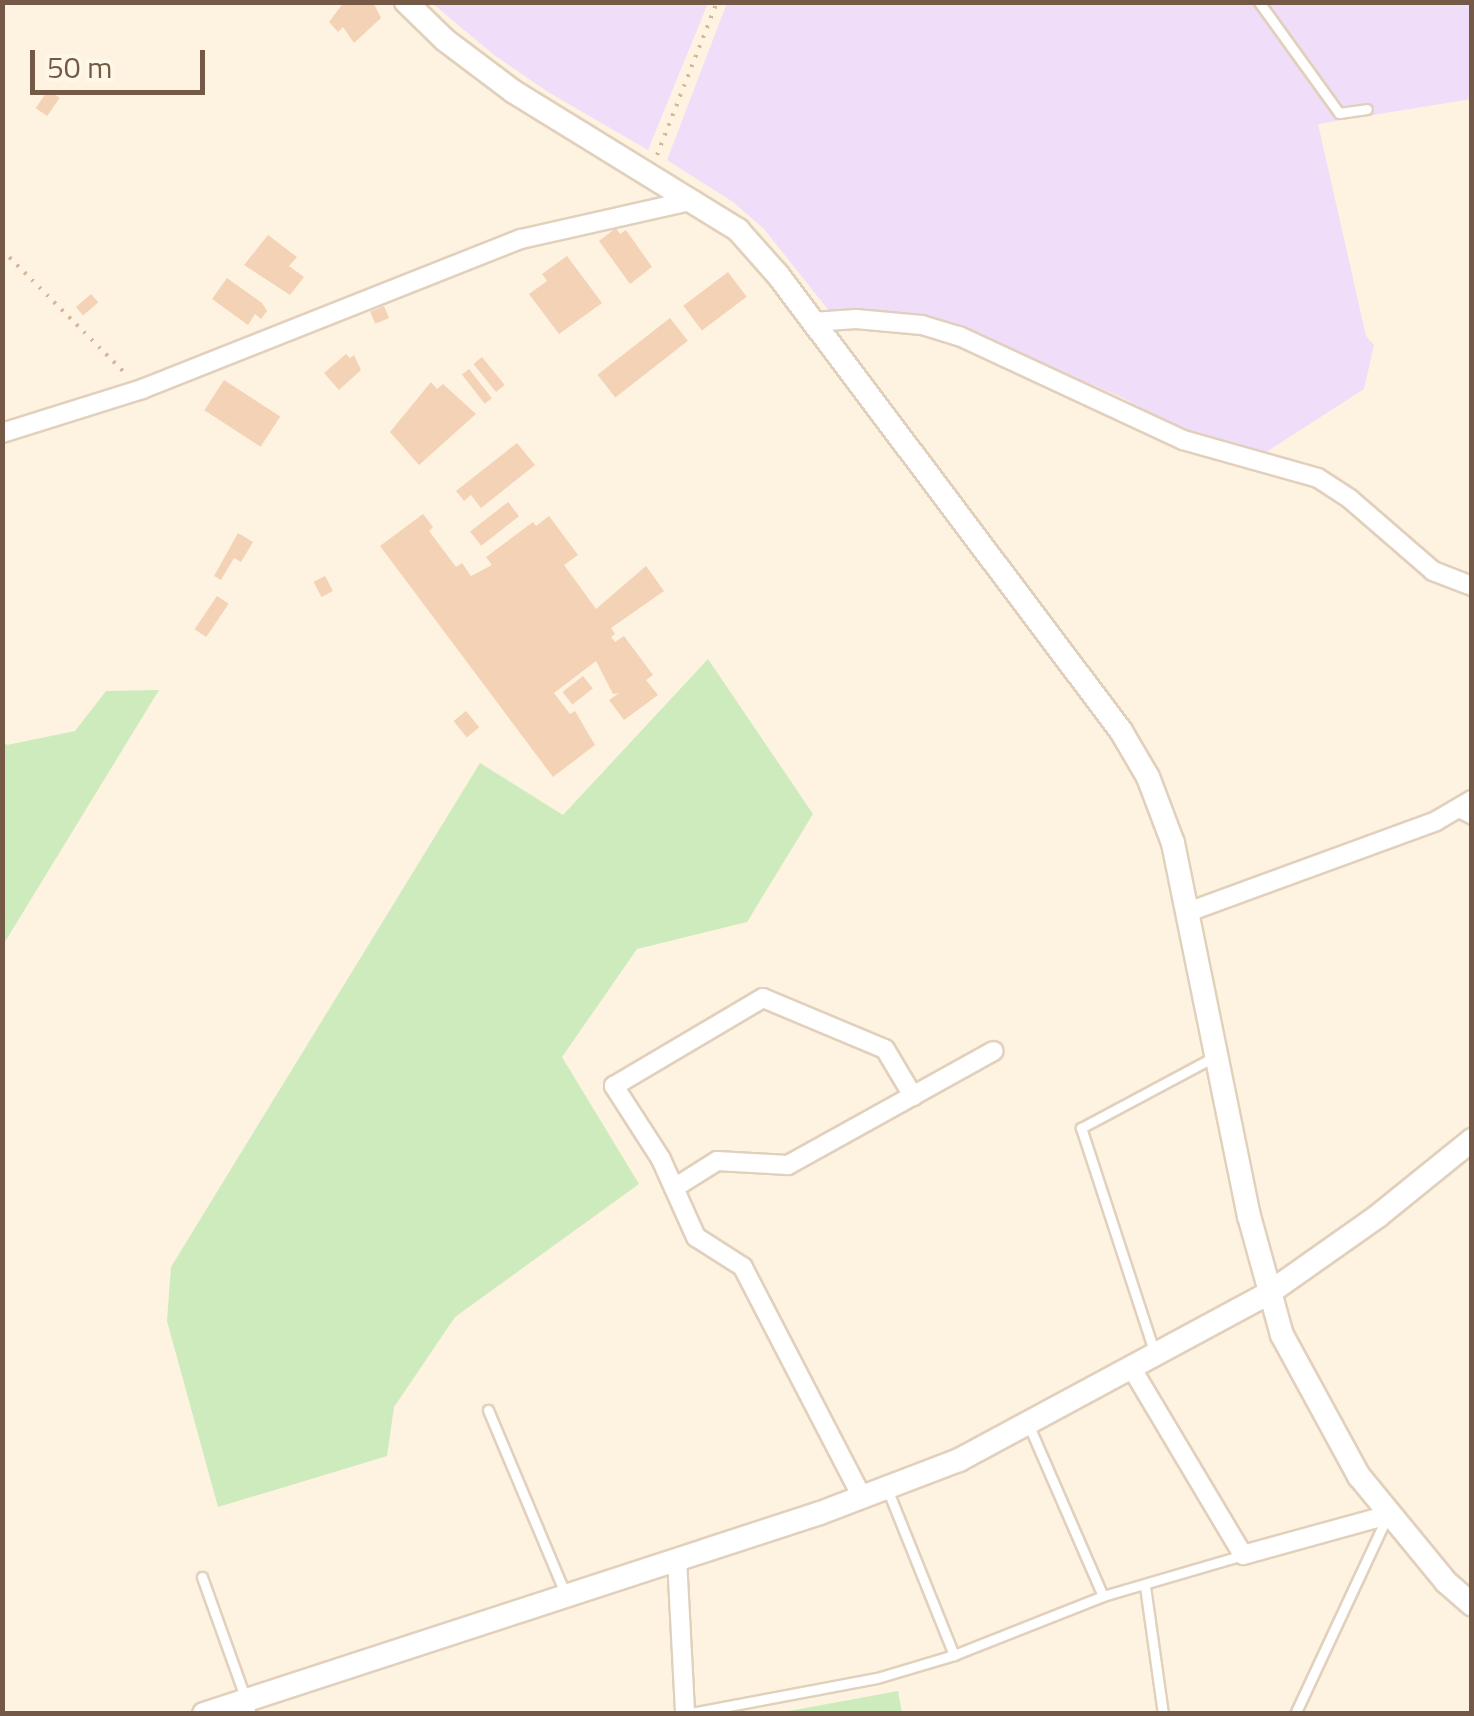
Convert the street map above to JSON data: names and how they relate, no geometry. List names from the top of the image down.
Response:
{
  "scale_bar": "50 m"
}
